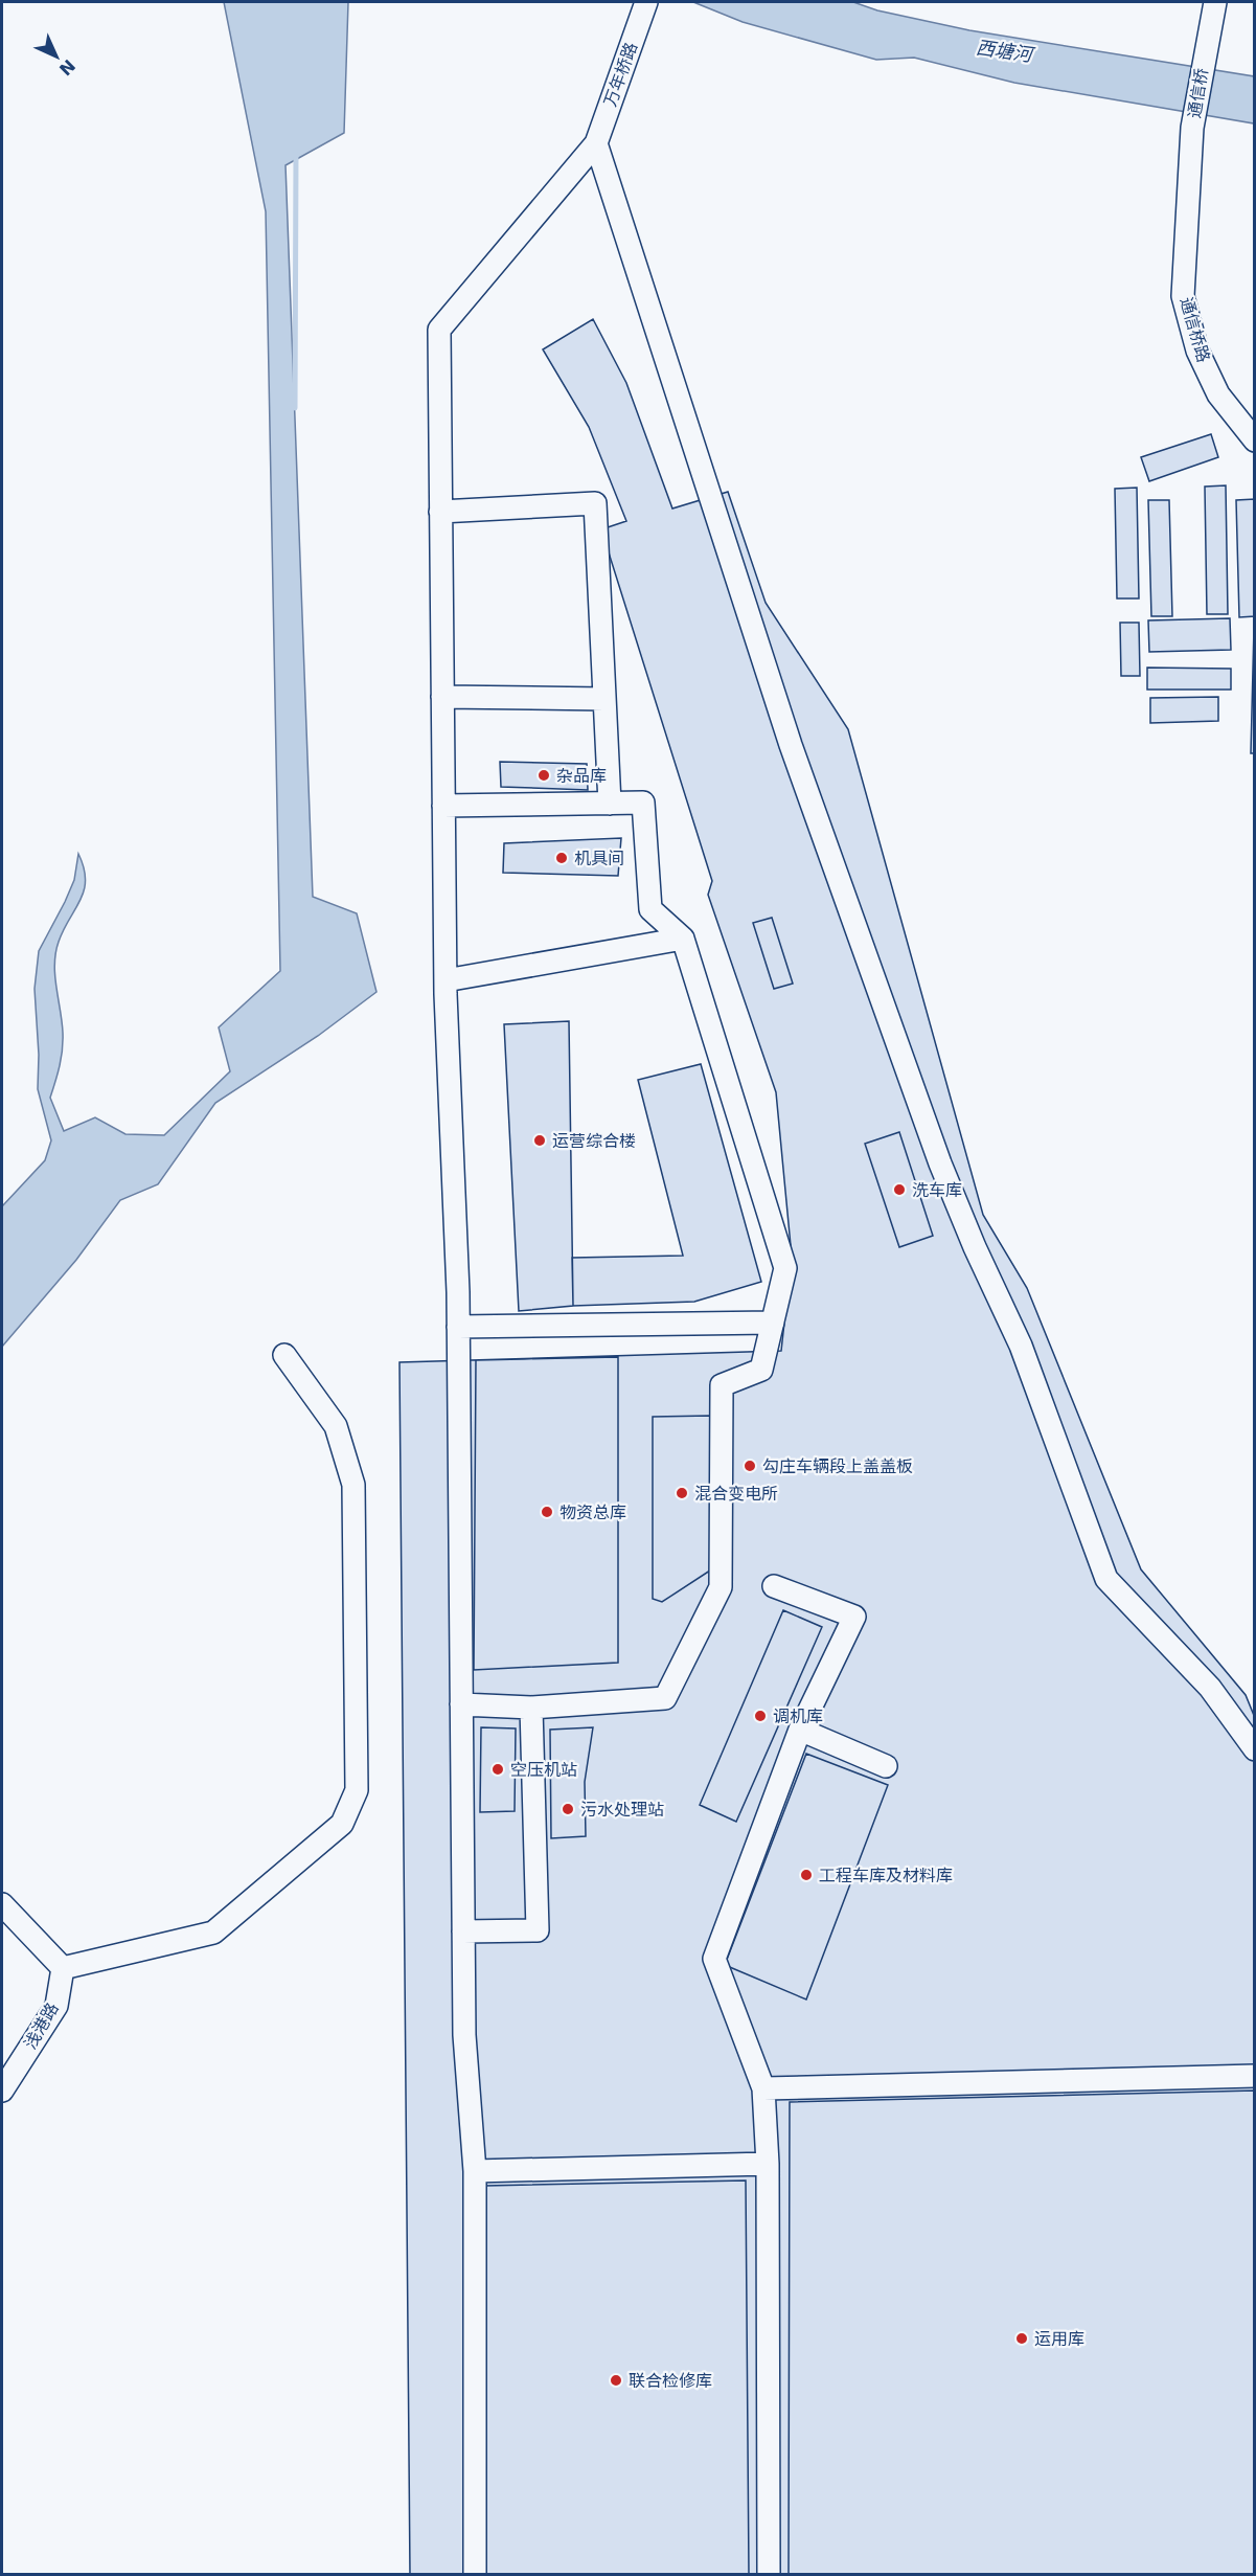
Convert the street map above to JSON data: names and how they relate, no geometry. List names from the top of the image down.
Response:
{
  "streets": {
    "street": [
      "万年桥路",
      "通信桥",
      "通信桥路",
      "浅港路"
    ]
  },
  "crossings": [
    ["通信桥", "通信桥路"]
  ],
  "water": ["西塘河"],
  "places": [
    "杂品库",
    "机具间",
    "运营综合楼",
    "洗车库",
    "勾庄车辆段上盖盖板",
    "混合变电所",
    "物资总库",
    "调机库",
    "空压机站",
    "污水处理站",
    "工程车库及材料库",
    "运用库",
    "联合检修库"
  ],
  "north": "bottom right"
}
